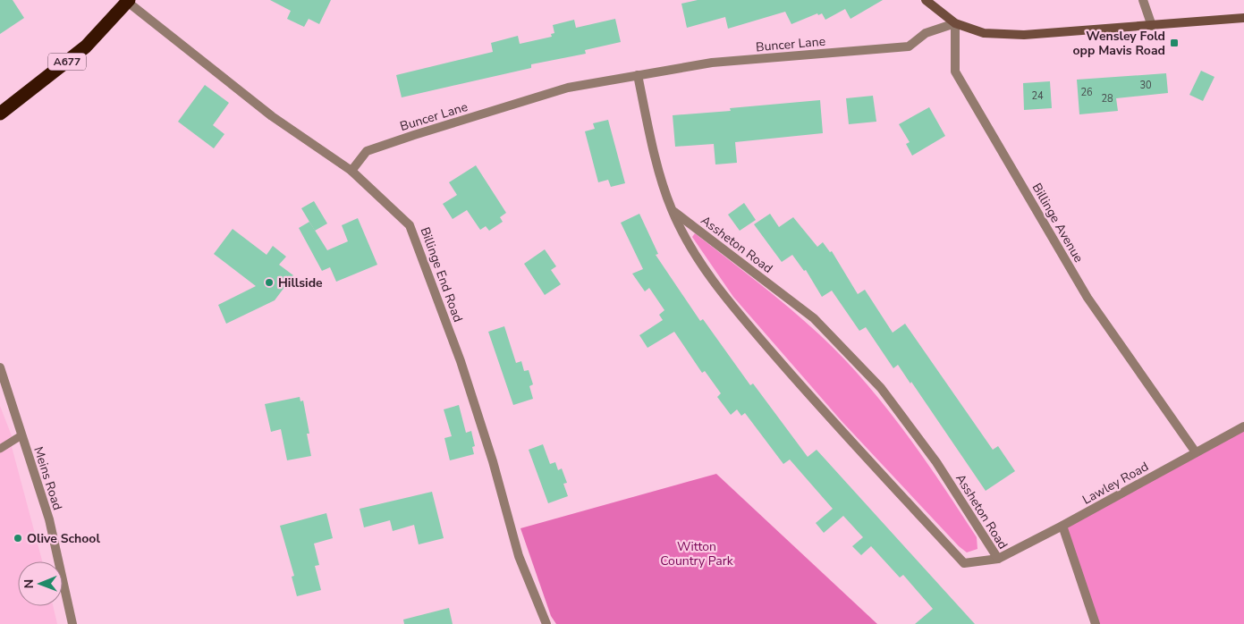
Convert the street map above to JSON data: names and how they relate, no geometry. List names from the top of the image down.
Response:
{
  "streets": {
    "highway": ["A677"],
    "street": [
      "Buncer Lane",
      "Billinge Avenue",
      "Assheton Road",
      "Billinge End Road",
      "Meins Road",
      "Lawley Road"
    ]
  },
  "crossings": [
    ["Buncer Lane", "Billinge Avenue"],
    ["Buncer Lane", "Assheton Road"],
    ["Buncer Lane", "Billinge End Road"],
    ["A677", "Billinge End Road"],
    ["Billinge Avenue", "Lawley Road"],
    ["Assheton Road", "Lawley Road"]
  ],
  "parks": ["Witton Country Park"],
  "places": {
    "transit": ["Wensley Fold opp Mavis Road"],
    "other": ["Hillside", "Olive School"]
  },
  "house_numbers": [
    "30",
    "26",
    "24",
    "28"
  ],
  "north": "left"
}
